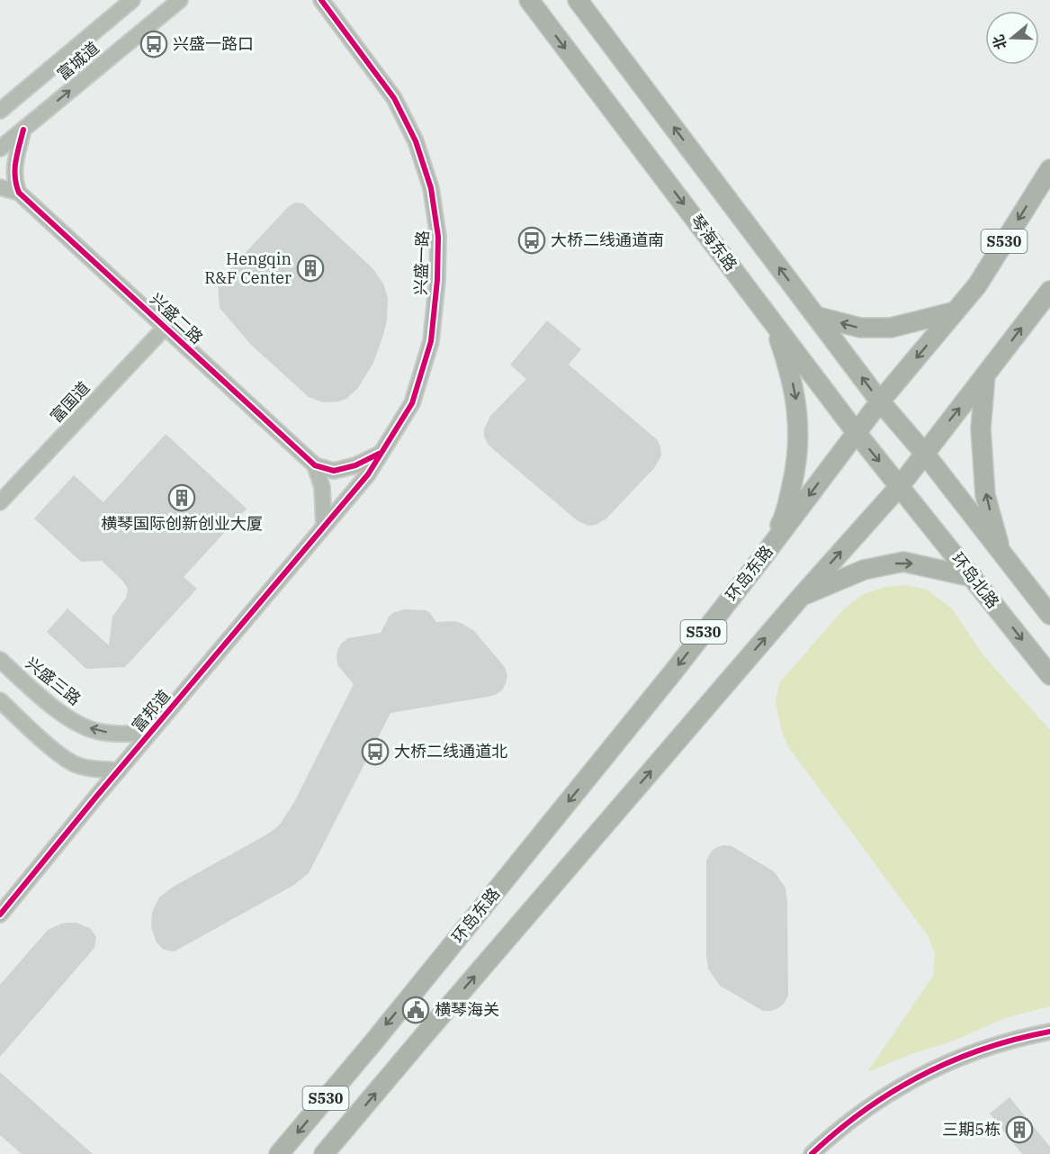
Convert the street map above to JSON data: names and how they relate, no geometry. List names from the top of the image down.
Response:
{
  "streets": {
    "main road": [
      "S530",
      "琴海东路",
      "环岛东路",
      "环岛北路"
    ],
    "street": [
      "富城道",
      "兴盛一路",
      "兴盛二路",
      "富国道",
      "兴盛三路",
      "富邦道"
    ]
  },
  "crossings": [
    ["S530", "琴海东路"],
    ["S530", "环岛北路"],
    ["琴海东路", "环岛东路"],
    ["琴海东路", "环岛北路"],
    ["兴盛一路", "富邦道"],
    ["兴盛二路", "富国道"],
    ["兴盛三路", "富邦道"]
  ],
  "places": {
    "bus stop": ["兴盛一路口", "大桥二线通道南", "大桥二线通道北"],
    "building": ["Hengqin R&F Center", "横琴国际创新创业大厦", "三期5栋"],
    "public building": ["横琴海关"]
  },
  "north": "left"
}
